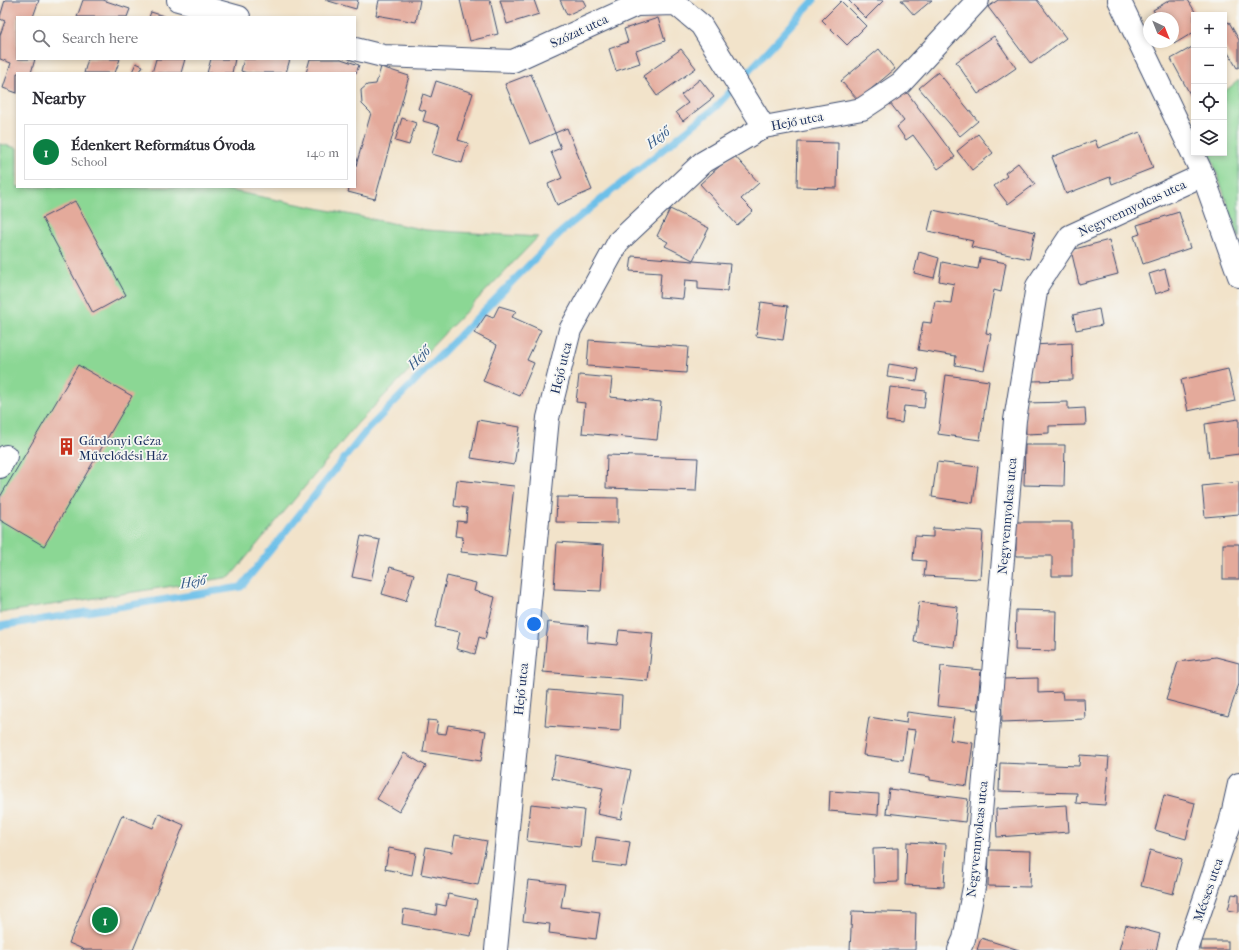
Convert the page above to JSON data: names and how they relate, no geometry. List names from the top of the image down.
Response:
{
  "streets": {
    "street": [
      "Szózat utca",
      "Hejő utca",
      "Negyvennyolcas utca",
      "Mécses utca"
    ]
  },
  "crossings": [
    ["Szózat utca", "Hejő utca"]
  ],
  "water": ["Hejő"],
  "places": {
    "building": ["Gárdonyi Géza Művelődési Ház"]
  },
  "north": "bottom right",
  "page": {
    "map_buttons": ["+", "−"],
    "search": "Search here",
    "heading": "Nearby",
    "list": [
      {
        "mark": "1",
        "name": "Édenkert Református Óvoda",
        "note": "School",
        "value": "140 m"
      }
    ],
    "pins": "1"
  }
}
